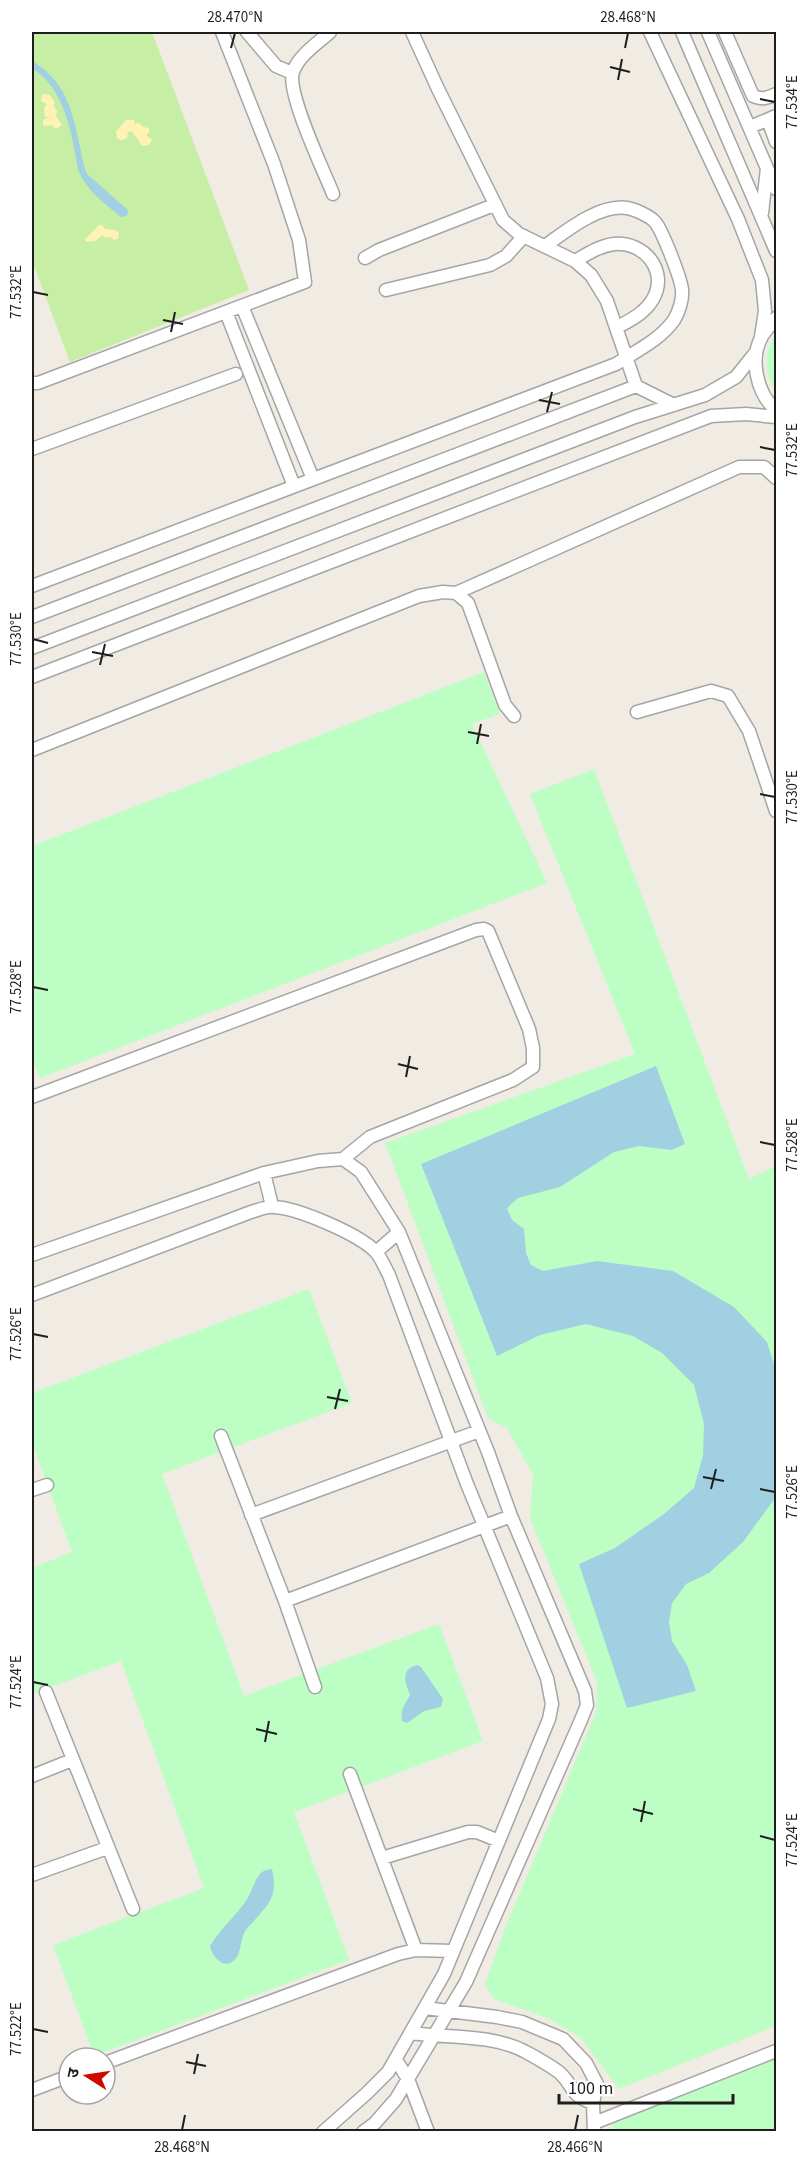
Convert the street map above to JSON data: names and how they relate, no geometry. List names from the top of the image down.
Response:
{
  "scale_bar": "100 m",
  "north": "left",
  "coordinates": [
    "28.470°N",
    "28.468°N",
    "77.534°E",
    "77.532°E",
    "77.530°E",
    "77.528°E",
    "77.526°E",
    "77.524°E",
    "77.522°E",
    "28.466°N"
  ]
}
